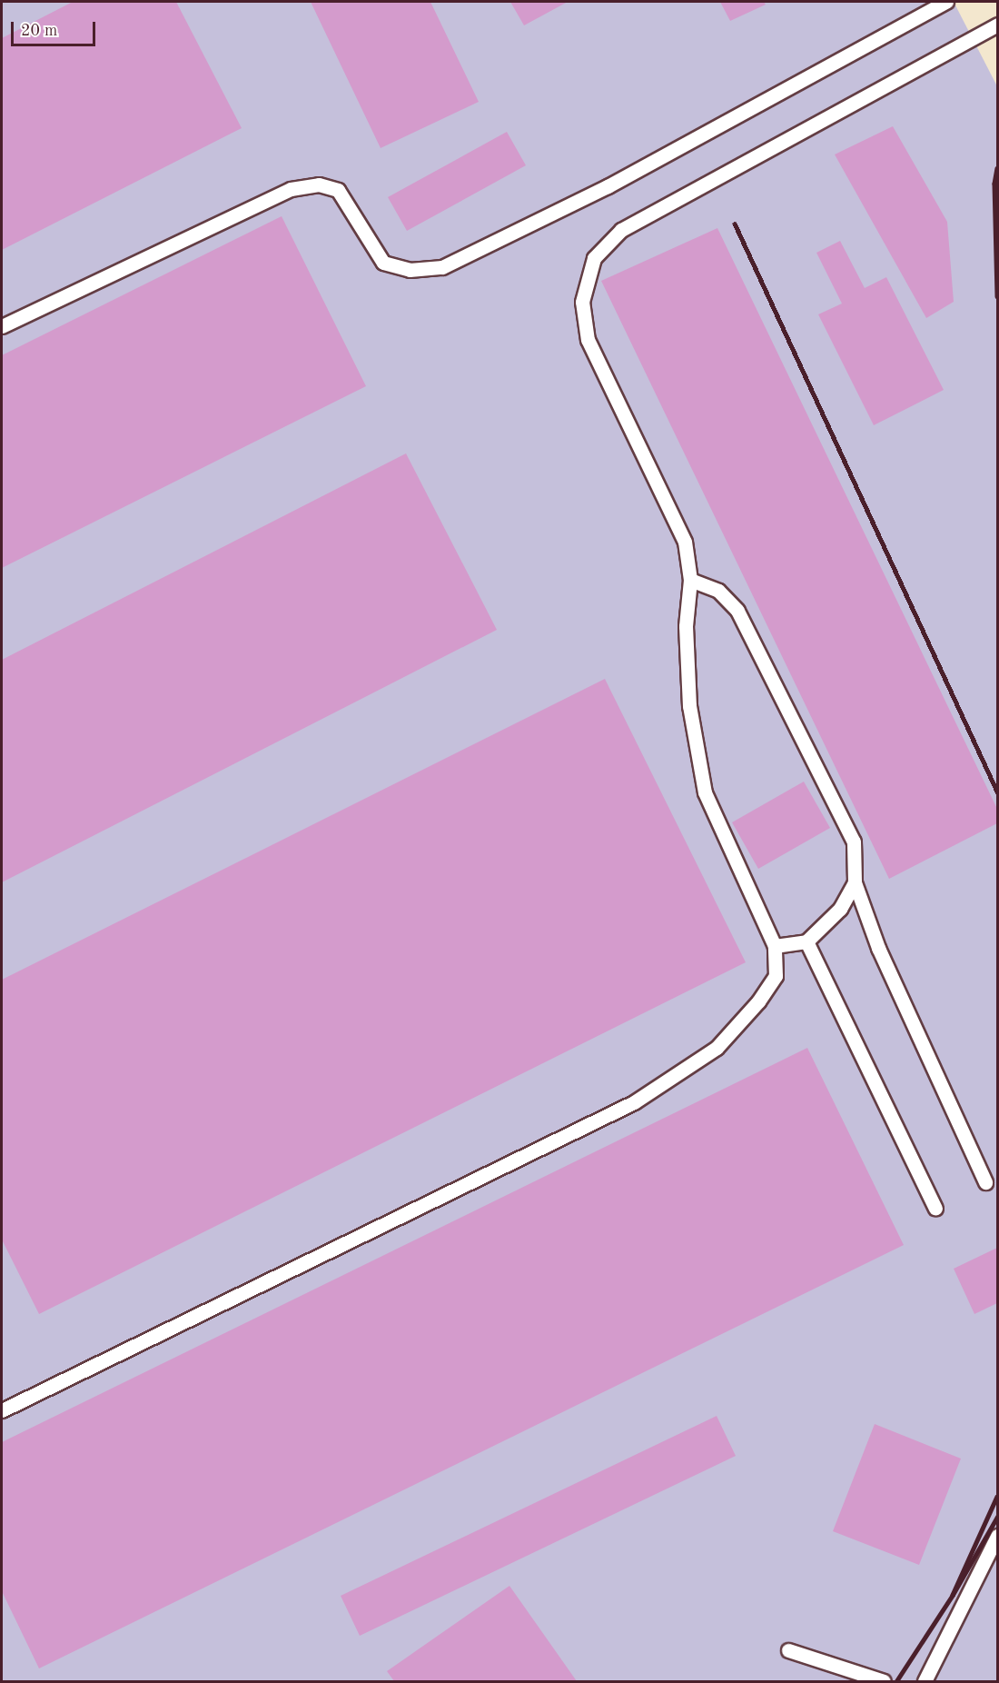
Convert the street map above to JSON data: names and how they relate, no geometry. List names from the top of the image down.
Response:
{
  "scale_bar": "20 m"
}
